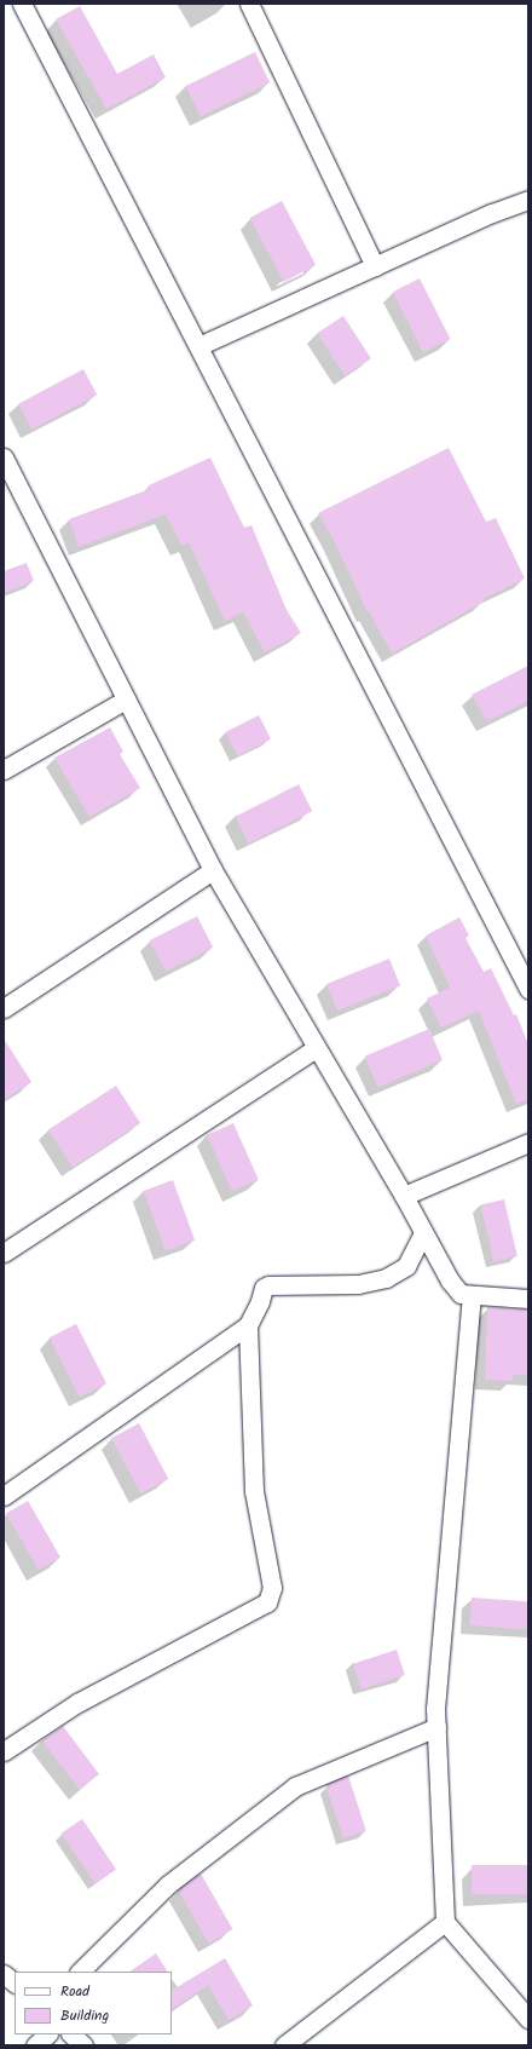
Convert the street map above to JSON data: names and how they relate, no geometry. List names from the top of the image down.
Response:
{
  "legend": ["Road", "Building"]
}
